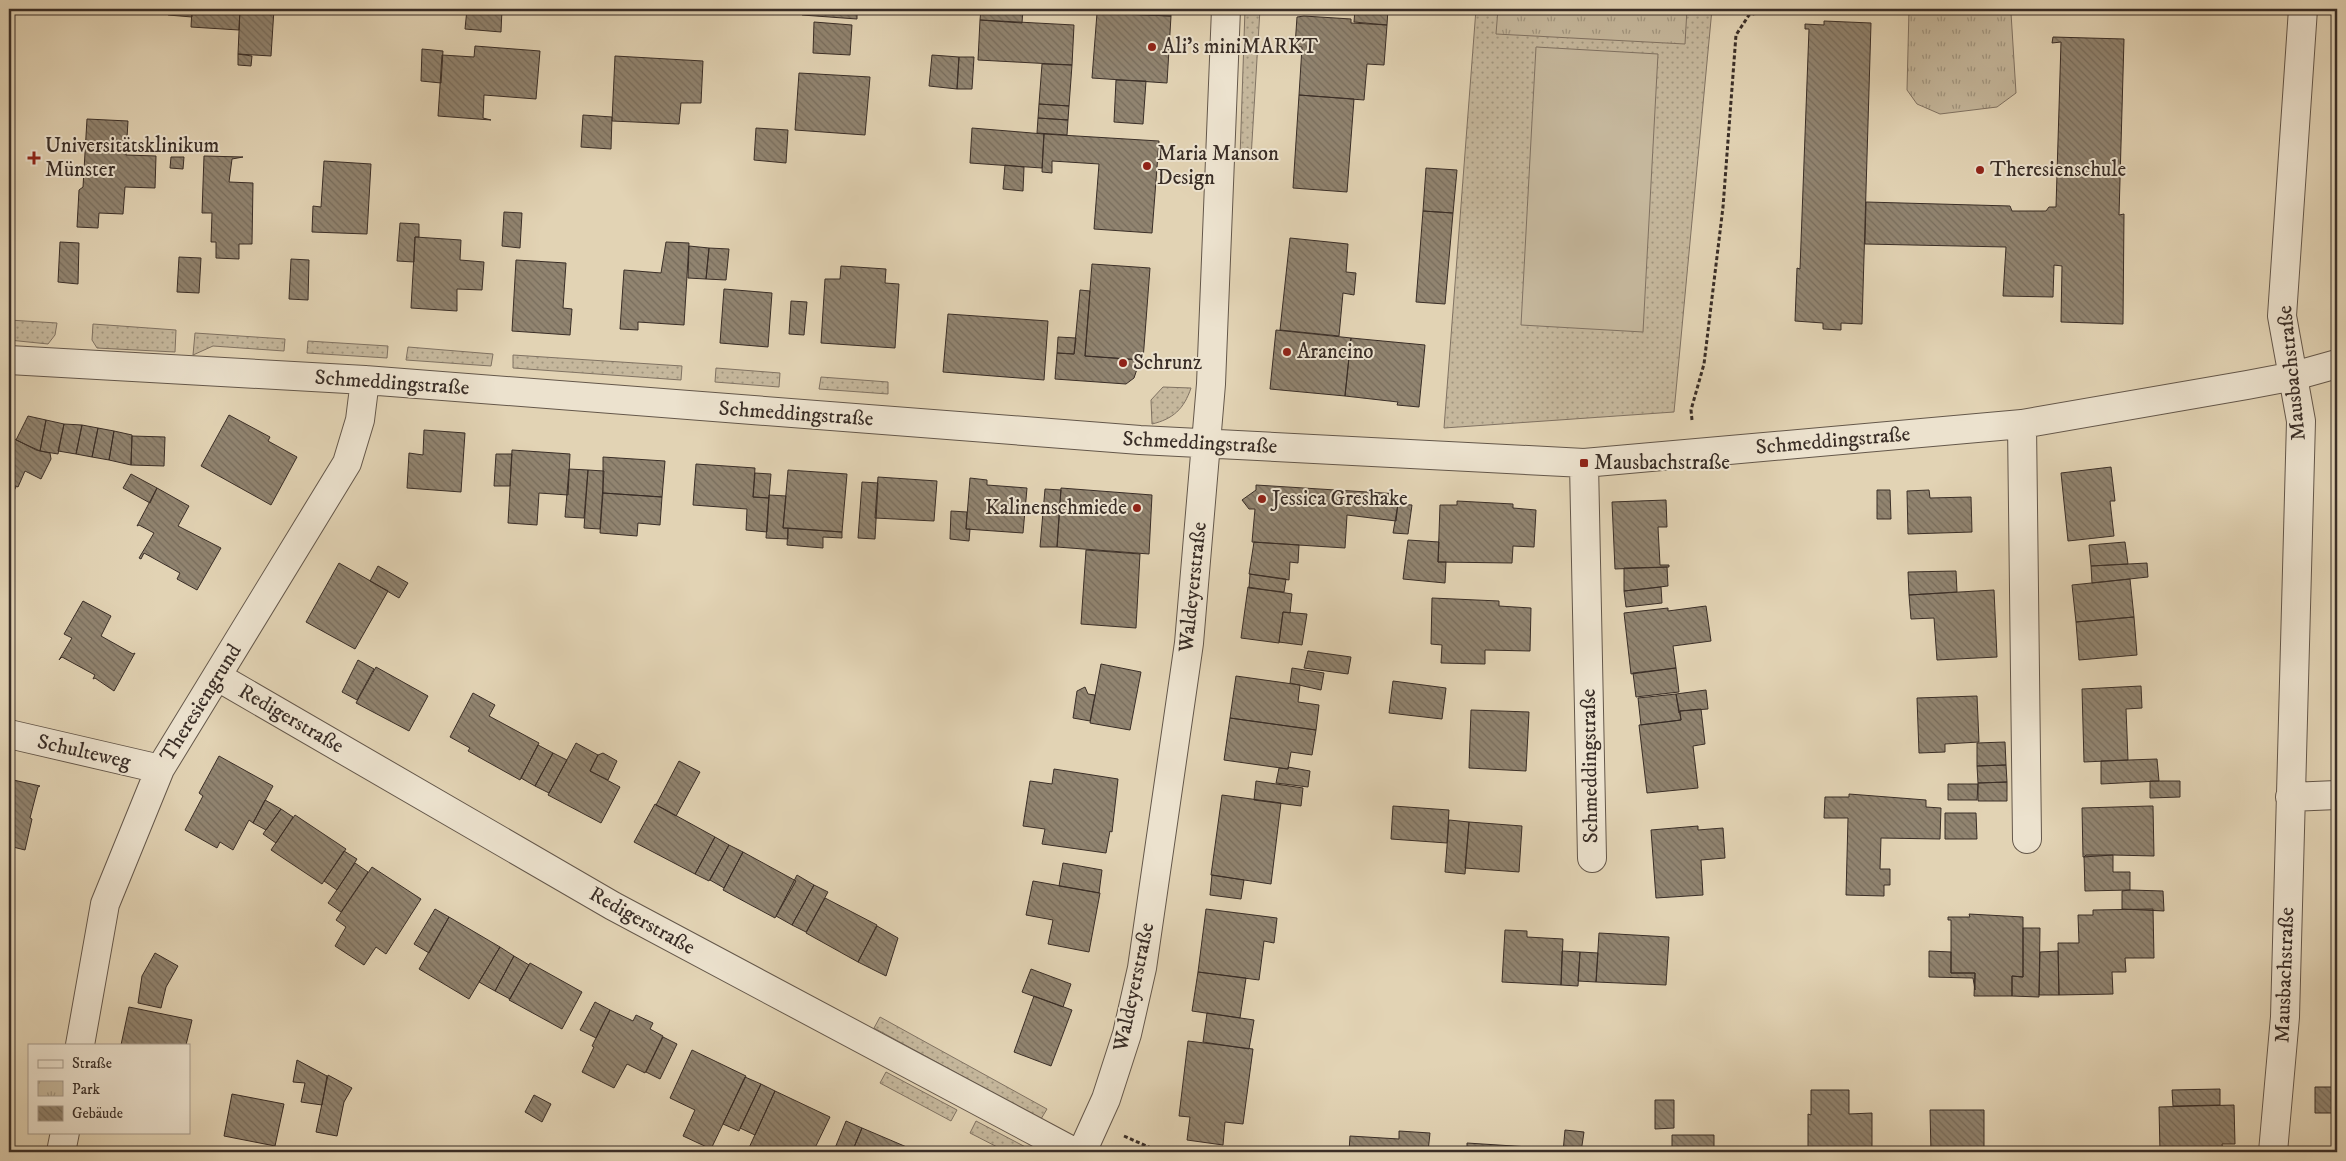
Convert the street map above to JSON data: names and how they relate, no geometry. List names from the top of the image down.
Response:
{
  "streets": {
    "street": [
      "Mausbachstraße",
      "Schmeddingstraße",
      "Waldeyerstraße",
      "Theresiengrund",
      "Redigerstraße",
      "Schulteweg"
    ]
  },
  "crossings": [
    ["Mausbachstraße", "Schmeddingstraße"],
    ["Schmeddingstraße", "Waldeyerstraße"],
    ["Schmeddingstraße", "Theresiengrund"],
    ["Theresiengrund", "Redigerstraße"],
    ["Theresiengrund", "Schulteweg"]
  ],
  "places": {
    "other": [
      "Ali's miniMARKT",
      "Maria Manson Design",
      "Theresienschule",
      "Arancino",
      "Schrunz",
      "Jessica Greshake",
      "Kalinenschmiede"
    ],
    "health": ["Universitätsklinikum Münster"],
    "transit": ["Mausbachstraße"]
  },
  "legend": ["Straße", "Park", "Gebäude"]
}
